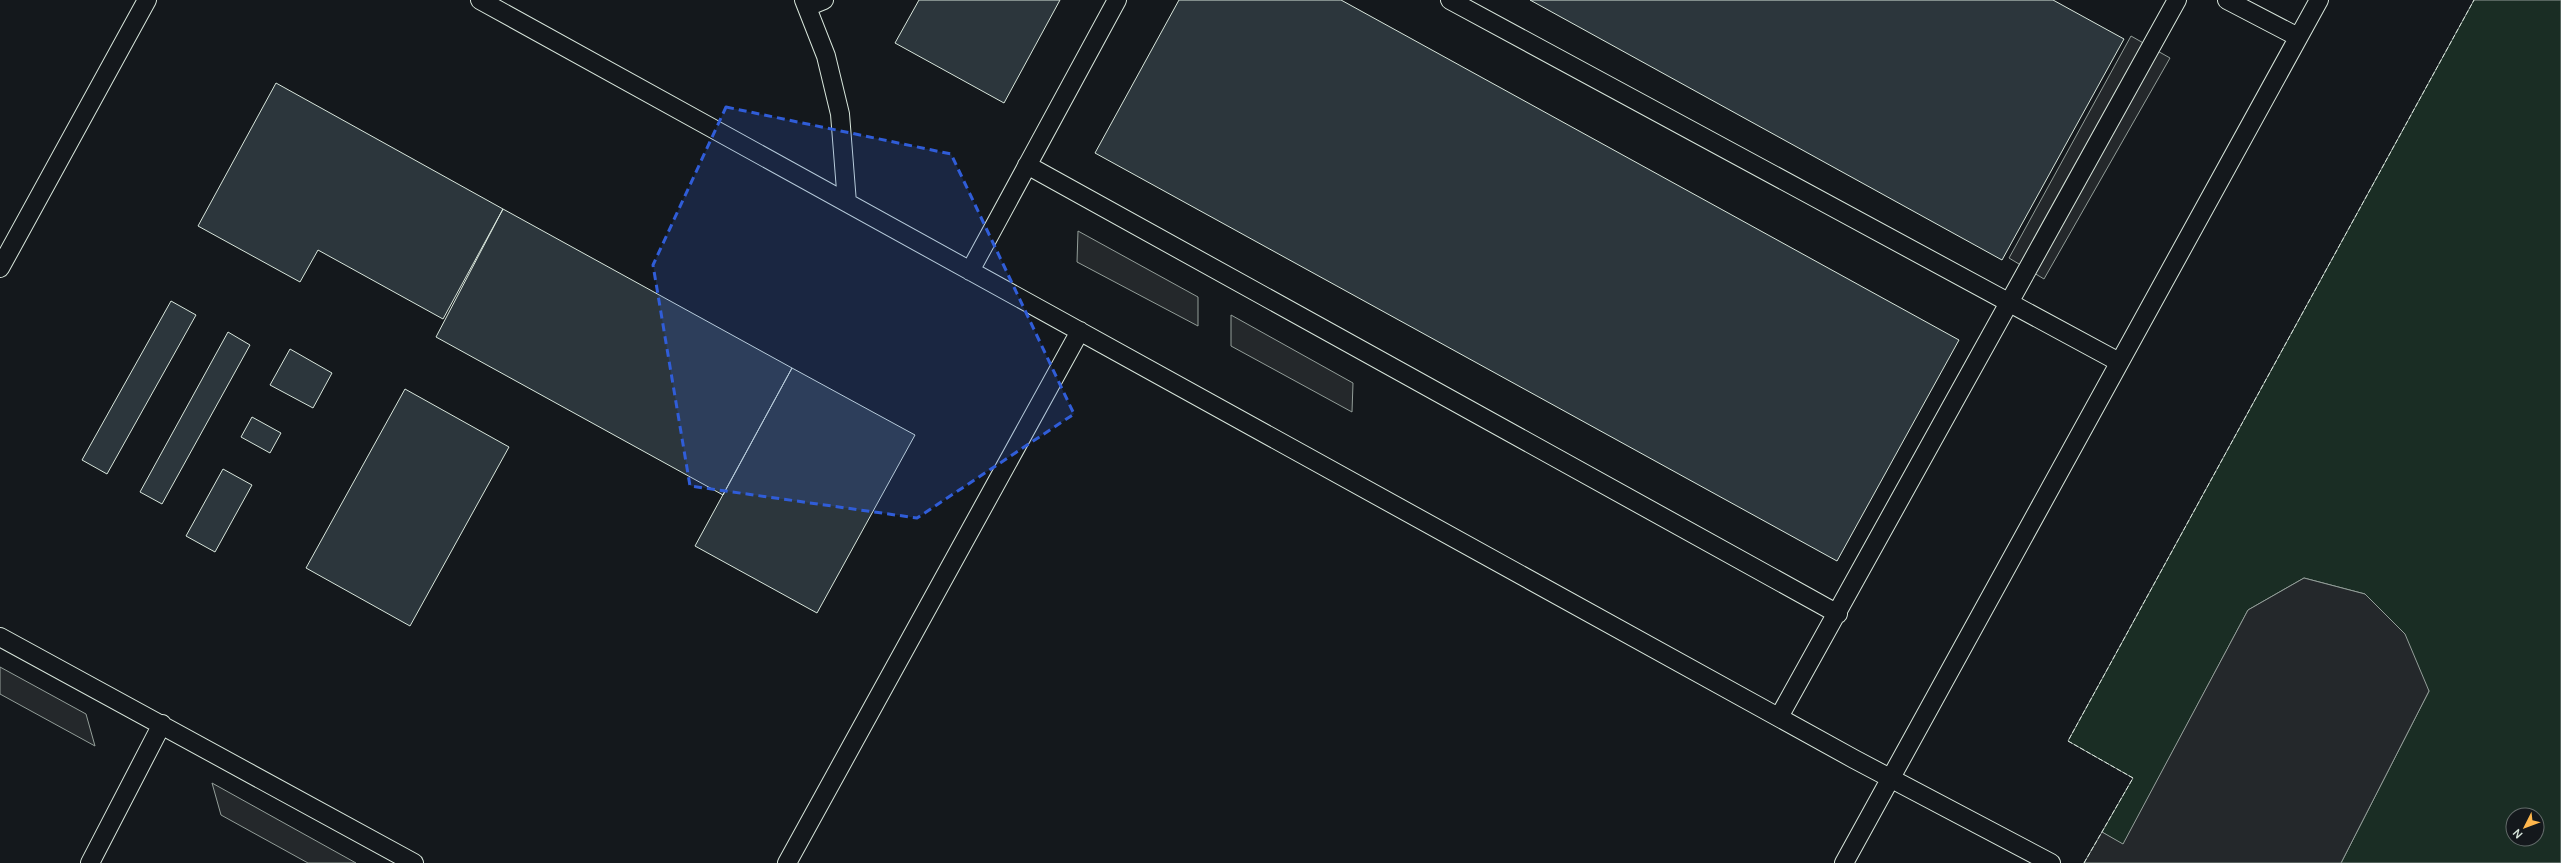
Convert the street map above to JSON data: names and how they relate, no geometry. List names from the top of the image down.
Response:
{
  "north": "bottom left"
}
